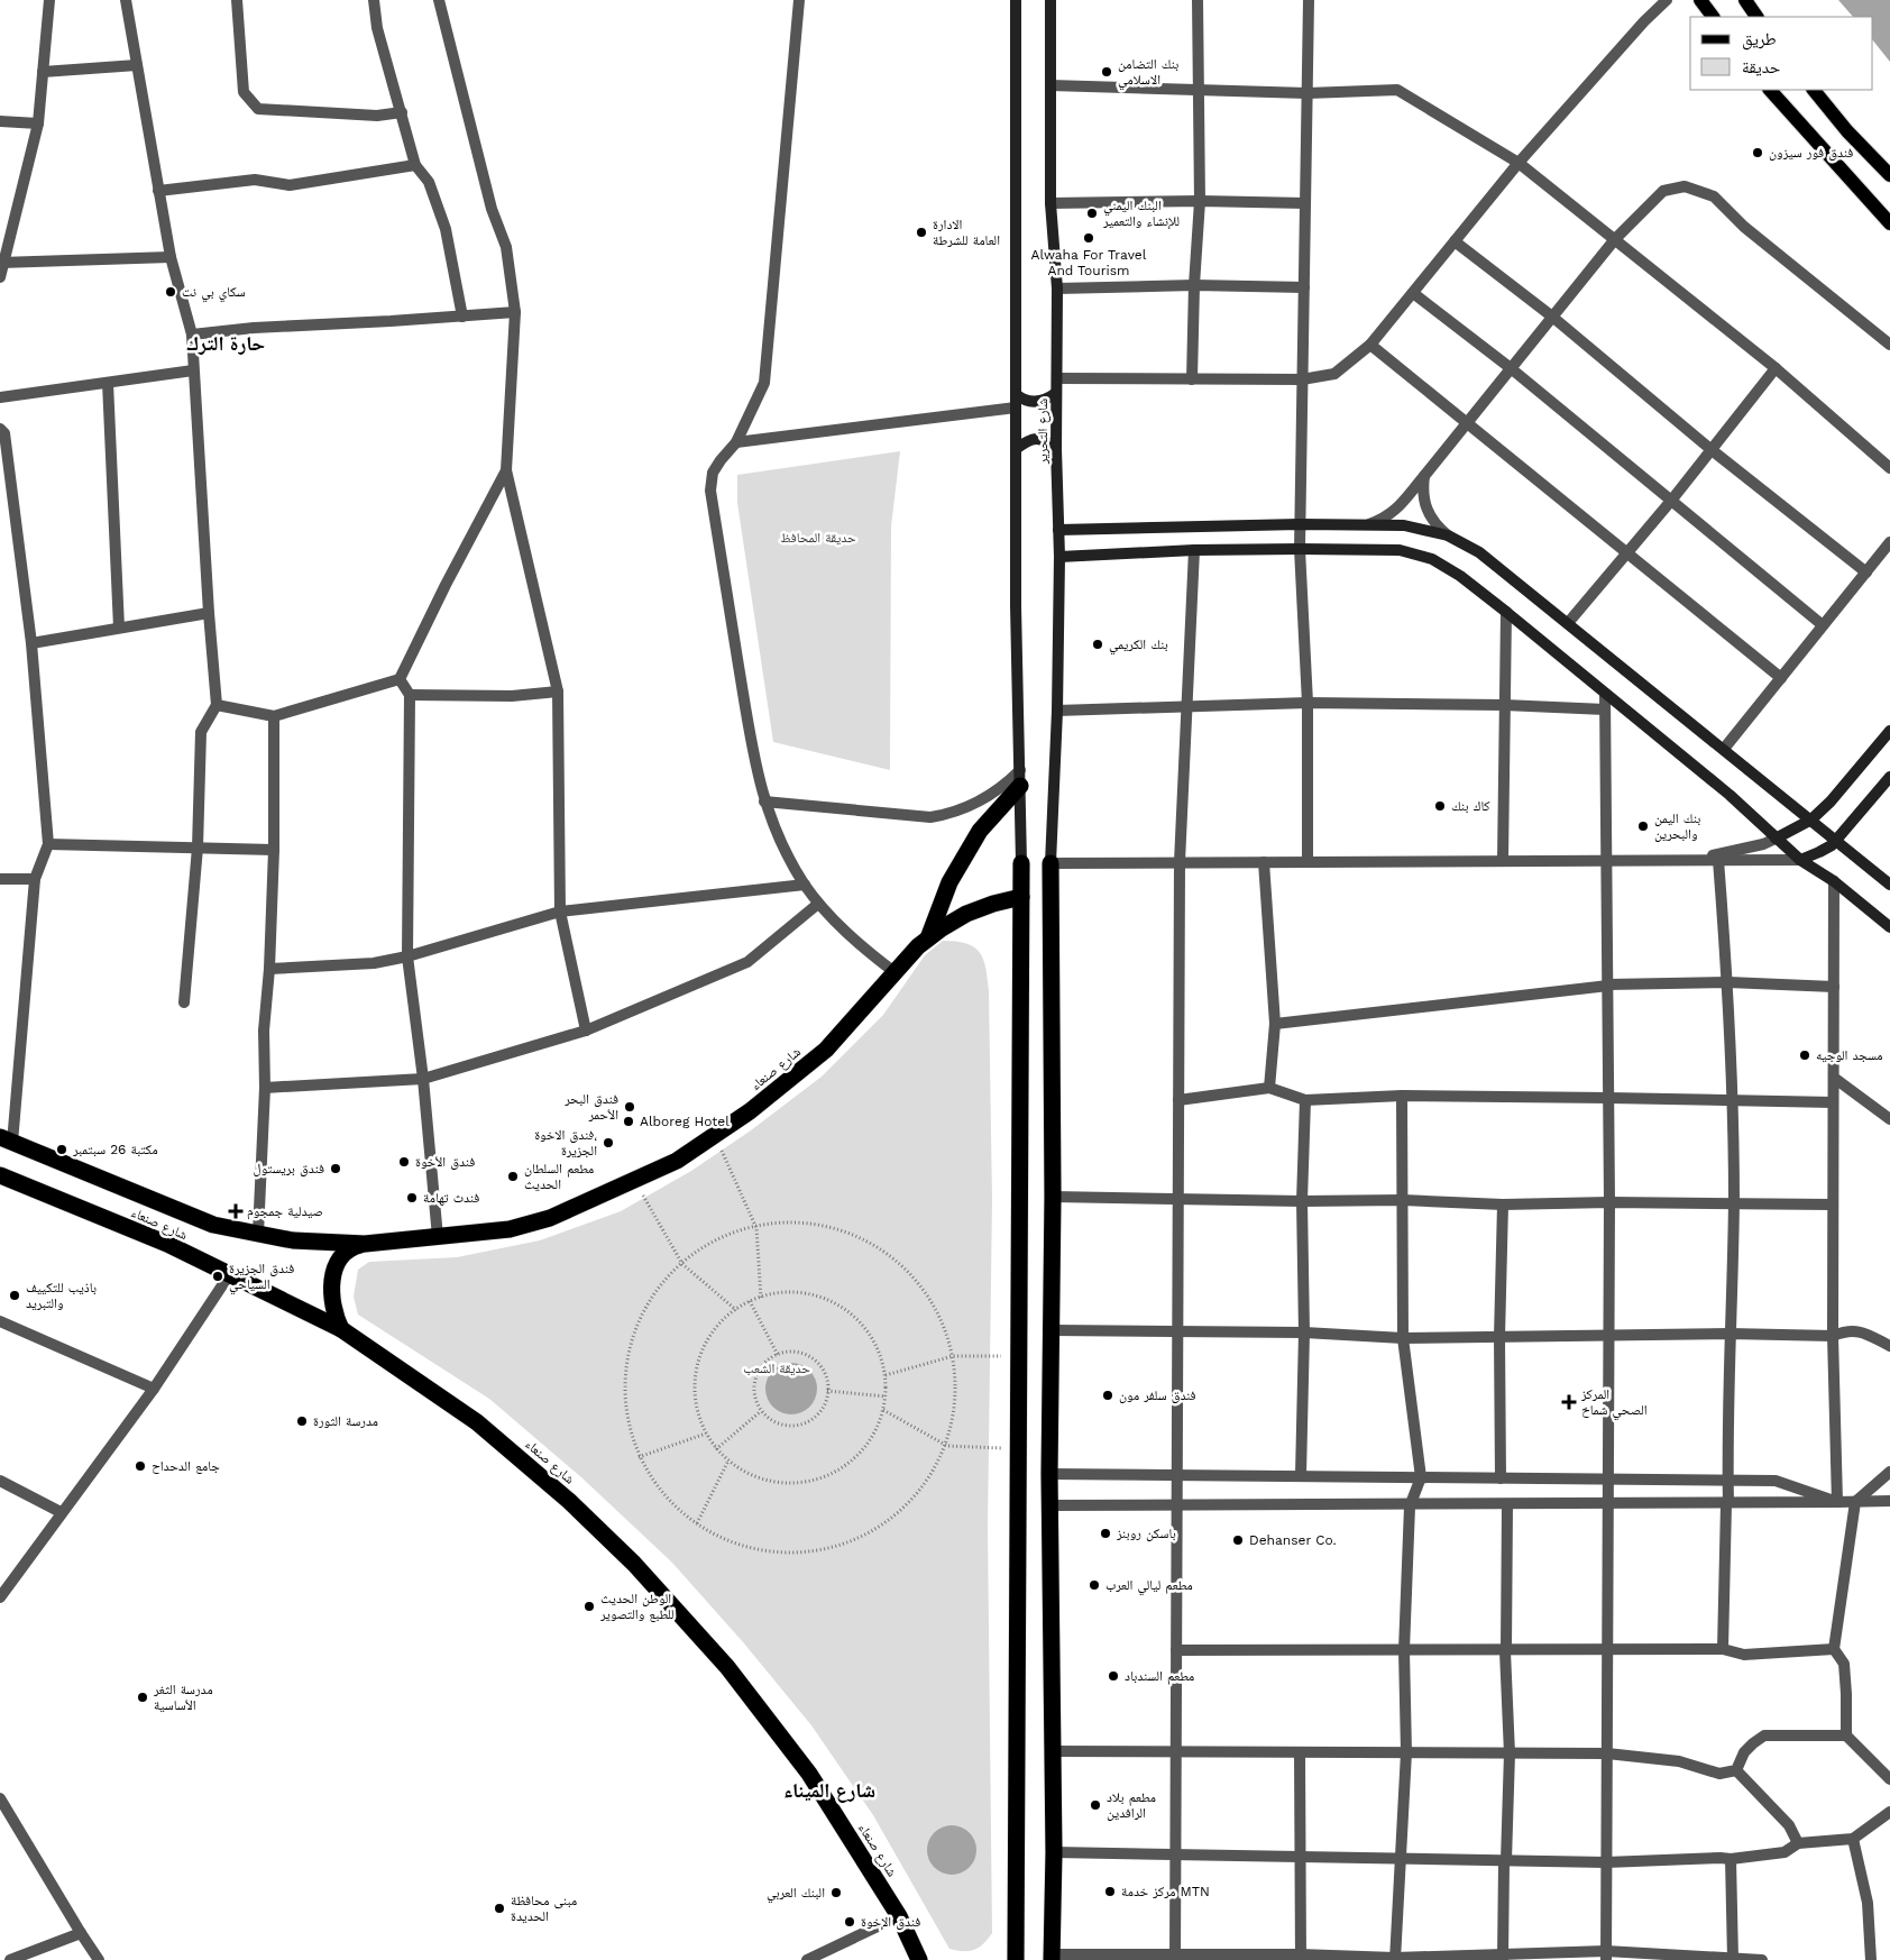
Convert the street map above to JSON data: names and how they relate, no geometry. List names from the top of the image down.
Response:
{
  "streets": {
    "highway": ["شارع صنعاء"],
    "main road": ["شارع التحرير"]
  },
  "districts": ["حارة الترك", "شارع الميناء"],
  "parks": ["حديقة المحافظ", "حديقة الشعب"],
  "places": {
    "other": [
      "بنك التضامن الاسلامي",
      "فندق فور سيزون",
      "البنك اليمني للإنشاء والتعمير",
      "الادارة العامة للشرطة",
      "Alwaha For Travel And Tourism",
      "سكاي بي نت",
      "بنك الكريمي",
      "كاك بنك",
      "بنك اليمن والبحرين",
      "مسجد الوجيه",
      "فندق البحر الأحمر",
      "Alboreg Hotel",
      "فندق الاخوة، الجزيرة",
      "مكتبة 26 سبتمبر",
      "فندق الأخوة",
      "فندق بريستول",
      "مطعم السلطان الحديث",
      "فندث تهامة",
      "فندق الجزيرة السياحي",
      "باذيب للتكييف والتبريد",
      "فندق سلفر مون",
      "مدرسة الثورة",
      "جامع الدحداح",
      "باسكن روبنز",
      "Dehanser Co.",
      "مطعم ليالي العرب",
      "الوطن الحديث للطبع والتصوير",
      "مطعم السندباد",
      "مدرسة الثغر الأساسية",
      "مطعم بلاد الرافدين",
      "مركز خدمة MTN",
      "البنك العربي",
      "مبنى محافظة الحديدة",
      "فندق الإخوة"
    ],
    "health": ["صيدلية جمجوم", "المركز الصحي شماخ"]
  },
  "legend": ["طريق", "حديقة"]
}
